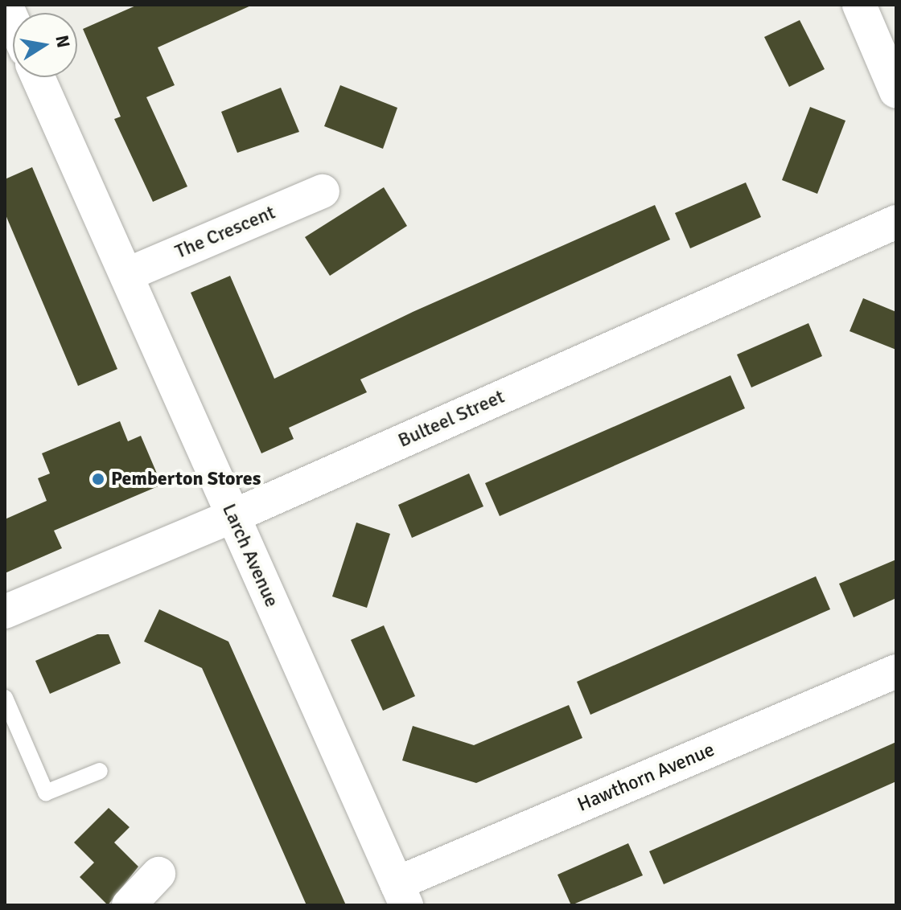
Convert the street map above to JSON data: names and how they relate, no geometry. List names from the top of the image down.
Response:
{
  "streets": {
    "street": [
      "The Crescent",
      "Bulteel Street",
      "Larch Avenue",
      "Hawthorn Avenue"
    ]
  },
  "crossings": [
    ["The Crescent", "Larch Avenue"],
    ["Bulteel Street", "Larch Avenue"],
    ["Larch Avenue", "Hawthorn Avenue"]
  ],
  "places": ["Pemberton Stores"],
  "north": "right"
}
